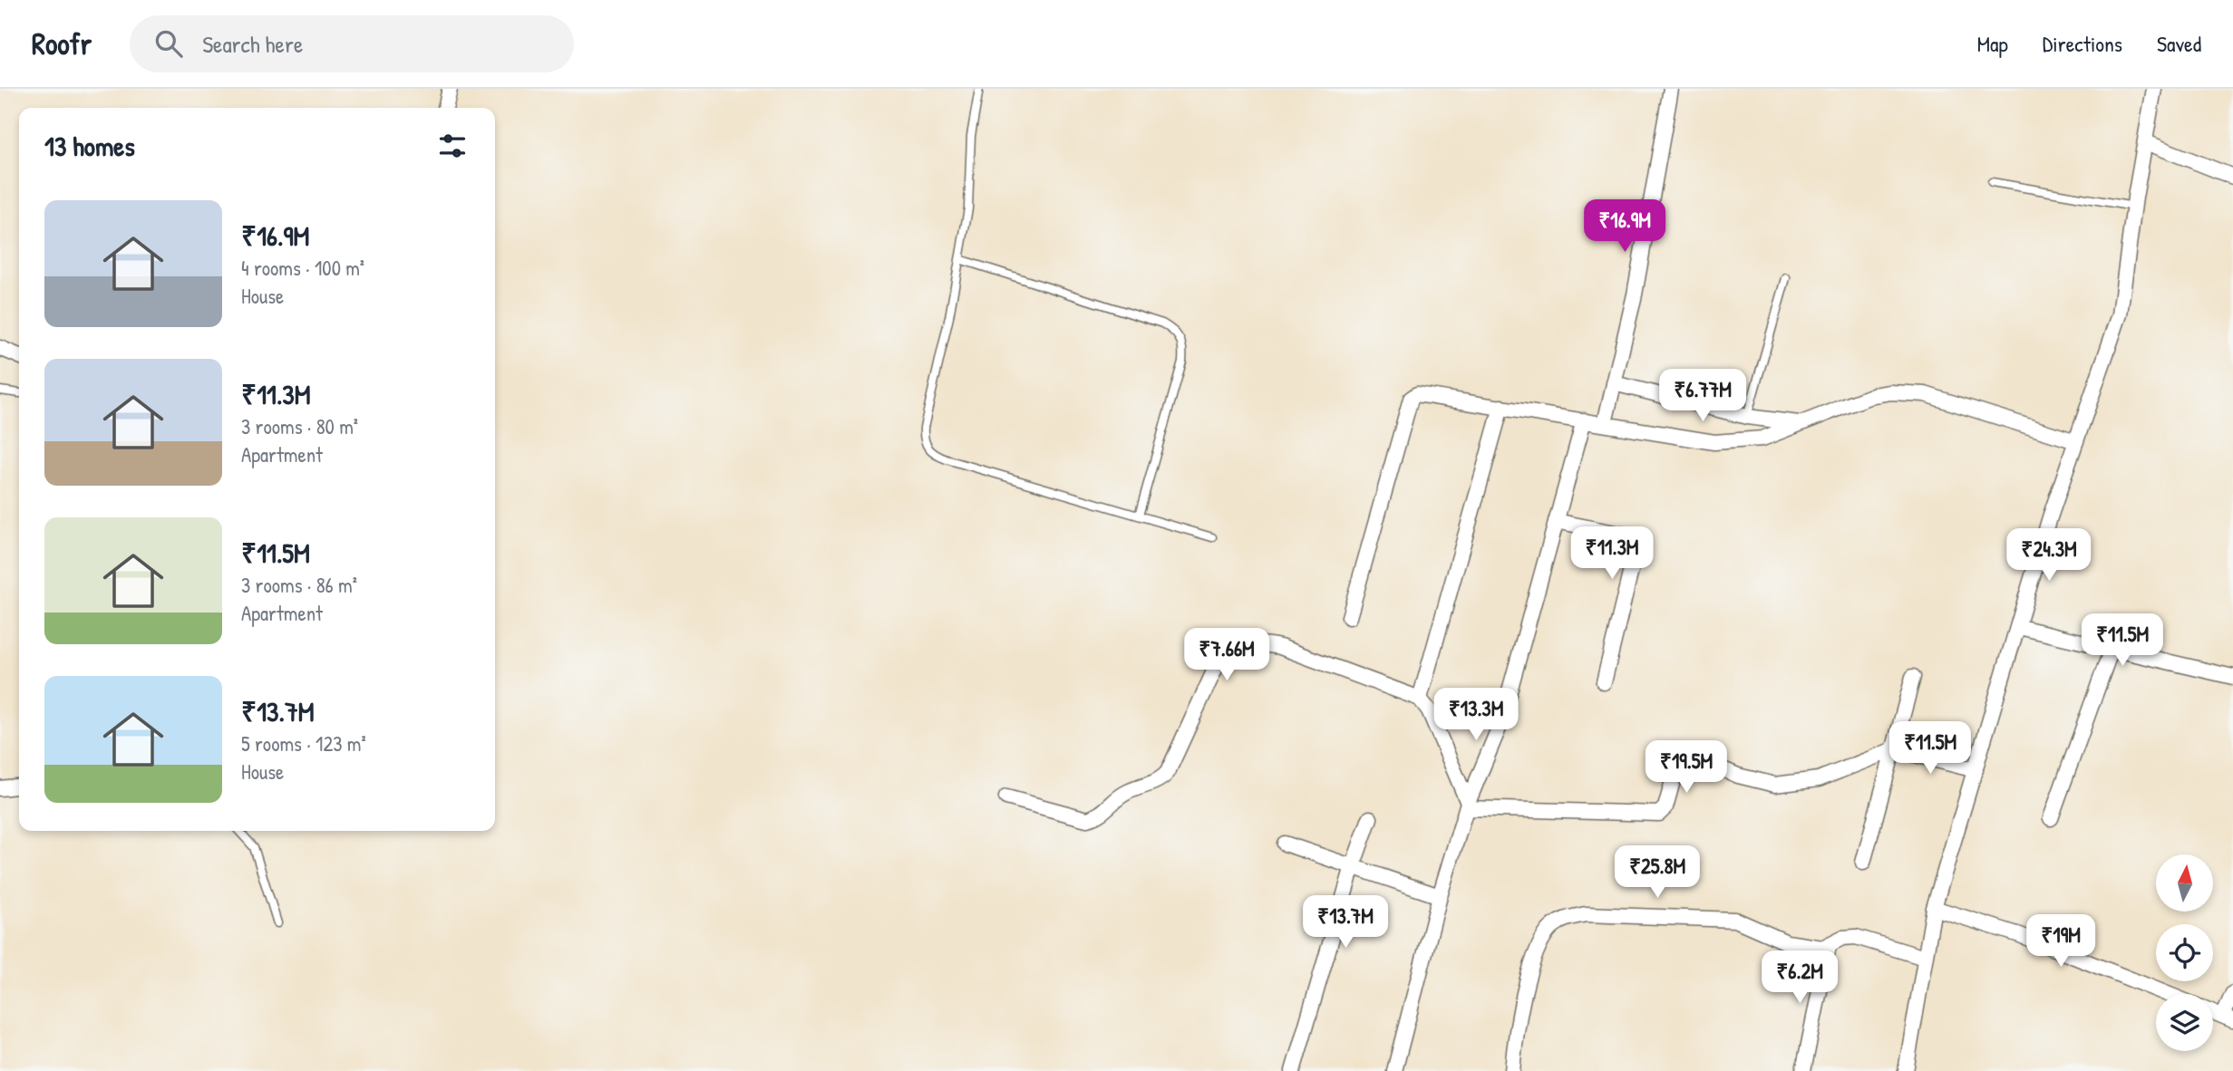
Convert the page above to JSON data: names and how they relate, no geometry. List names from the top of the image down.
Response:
{
  "north": "top",
  "page": {
    "header": "Roofr",
    "search": "Search here",
    "nav": ["Map", "Directions", "Saved"],
    "heading": "13 homes",
    "list": [
      {
        "name": "₹16.9M",
        "note": "4 rooms · 100 m² · House"
      },
      {
        "name": "₹11.3M",
        "note": "3 rooms · 80 m² · Apartment"
      },
      {
        "name": "₹11.5M",
        "note": "3 rooms · 86 m² · Apartment"
      },
      {
        "name": "₹13.7M",
        "note": "5 rooms · 123 m² · House"
      }
    ],
    "price": [
      "₹16.9M",
      "₹6.77M",
      "₹11.3M",
      "₹24.3M",
      "₹11.5M",
      "₹7.66M",
      "₹13.3M",
      "₹11.5M",
      "₹19.5M",
      "₹25.8M",
      "₹13.7M",
      "₹19M",
      "₹6.2M"
    ]
  }
}
